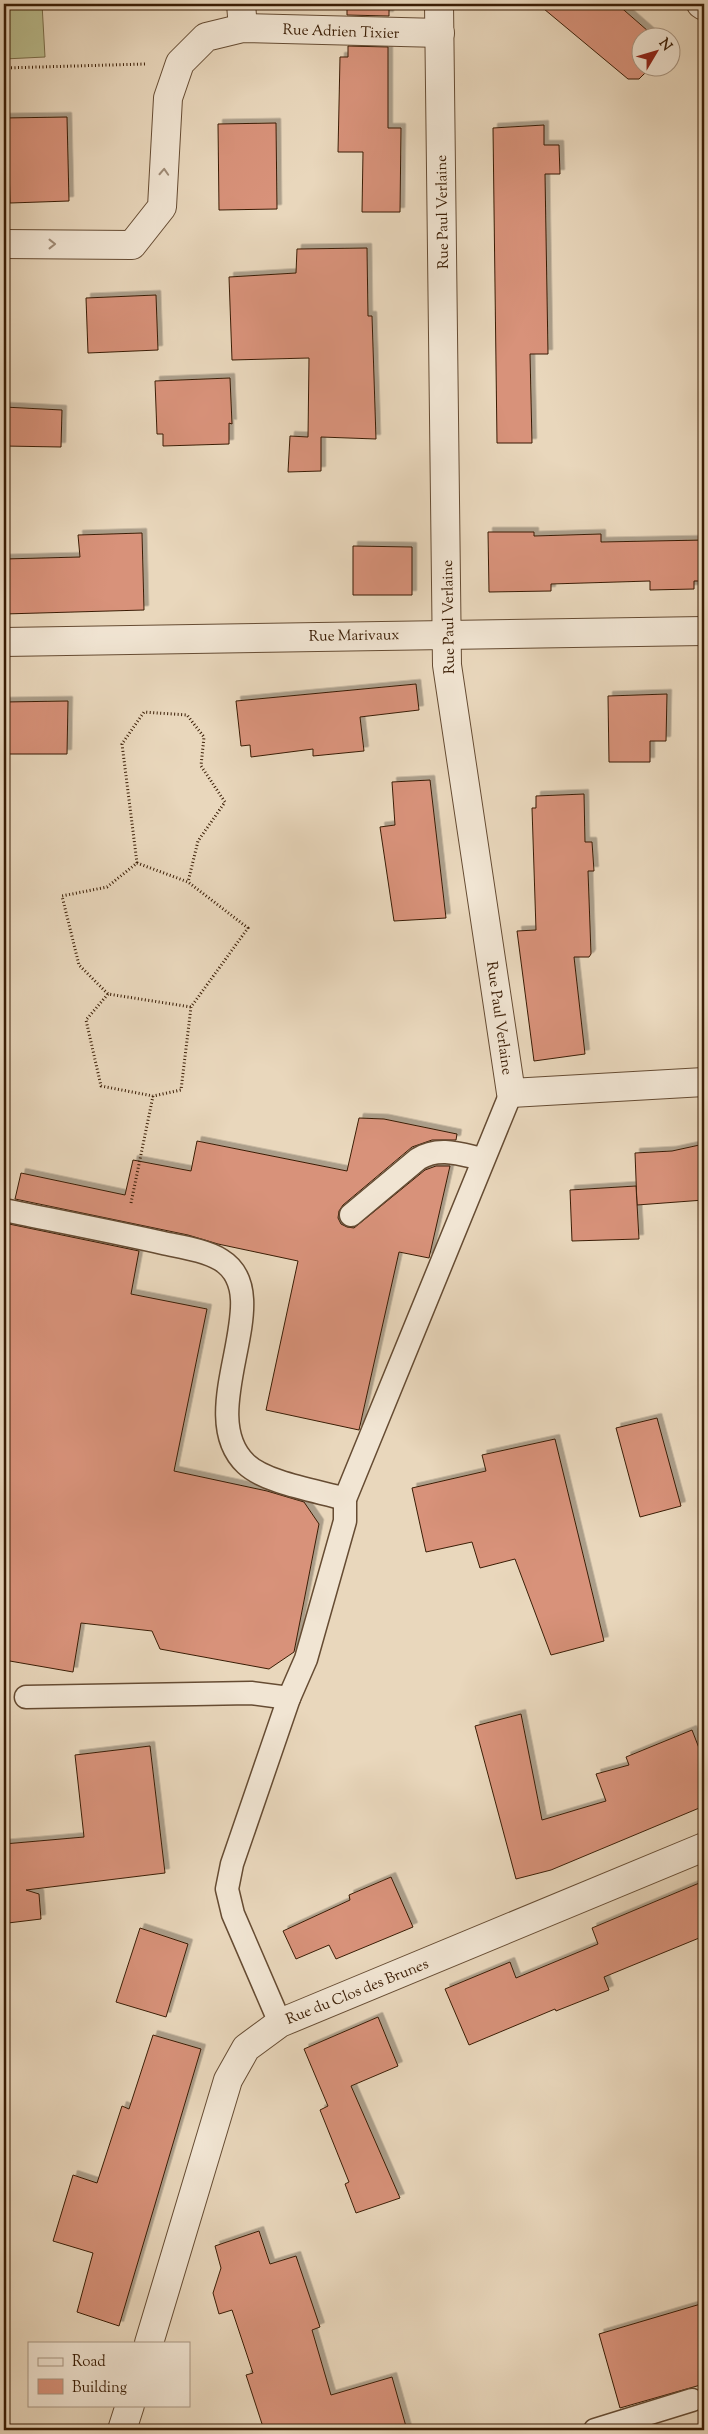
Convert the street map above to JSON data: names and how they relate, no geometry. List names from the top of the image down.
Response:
{
  "streets": {
    "street": [
      "Rue Adrien Tixier",
      "Rue Paul Verlaine",
      "Rue Marivaux",
      "Rue du Clos des Brunes"
    ]
  },
  "crossings": [
    ["Rue Adrien Tixier", "Rue Paul Verlaine"],
    ["Rue Paul Verlaine", "Rue Marivaux"]
  ],
  "legend": ["Road", "Building"],
  "north": "top right"
}
